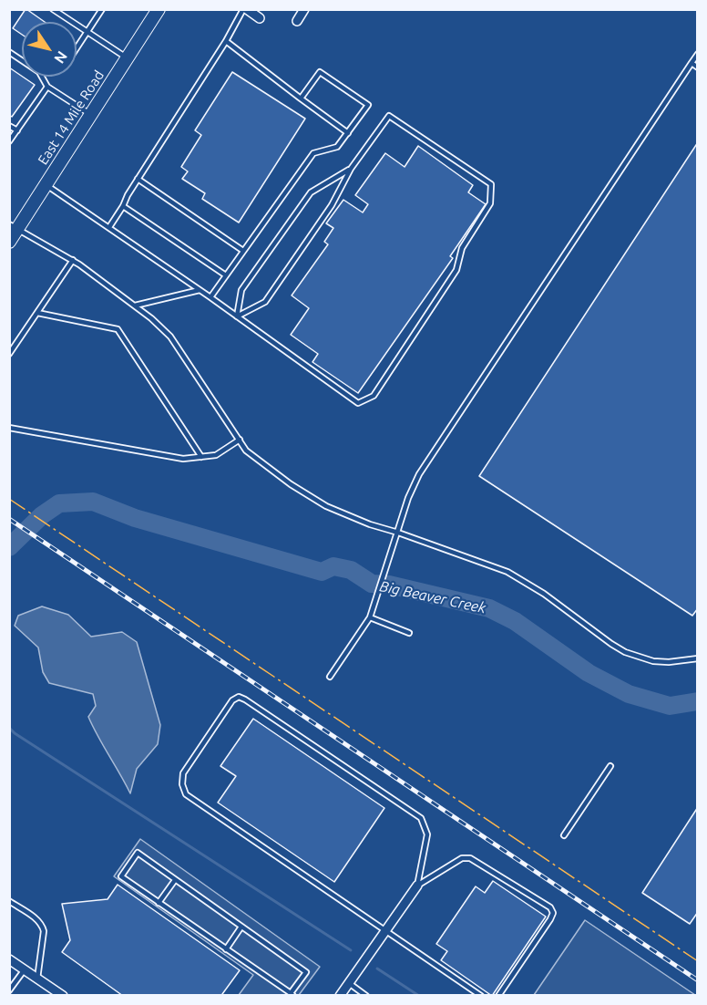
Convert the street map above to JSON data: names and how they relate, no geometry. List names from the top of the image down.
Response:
{
  "streets": {
    "main road": ["East 14 Mile Road"]
  },
  "water": ["Big Beaver Creek"],
  "north": "bottom right"
}
